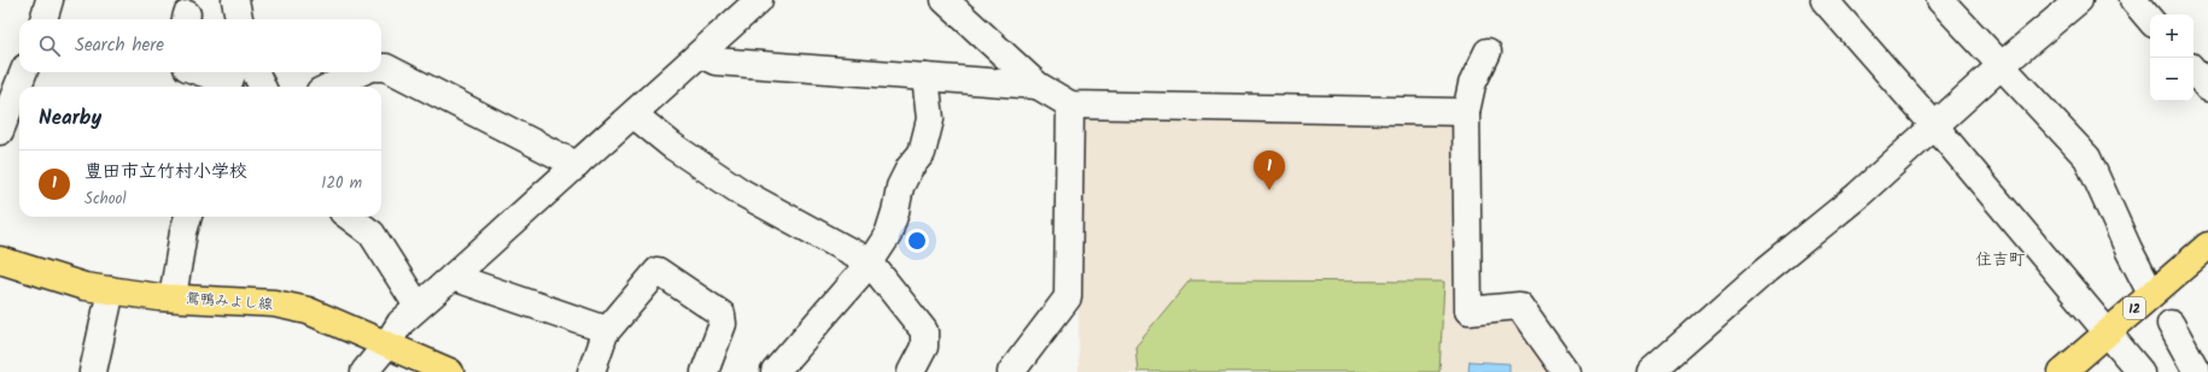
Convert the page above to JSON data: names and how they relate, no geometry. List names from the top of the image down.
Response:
{
  "streets": {
    "main road": ["鴛鴨みよし線", "12"]
  },
  "districts": ["住吉町"],
  "page": {
    "map_buttons": ["+", "−"],
    "search": "Search here",
    "heading": "Nearby",
    "list": [
      {
        "mark": "1",
        "name": "豊田市立竹村小学校",
        "note": "School",
        "value": "120 m"
      }
    ],
    "pins": "1"
  }
}
